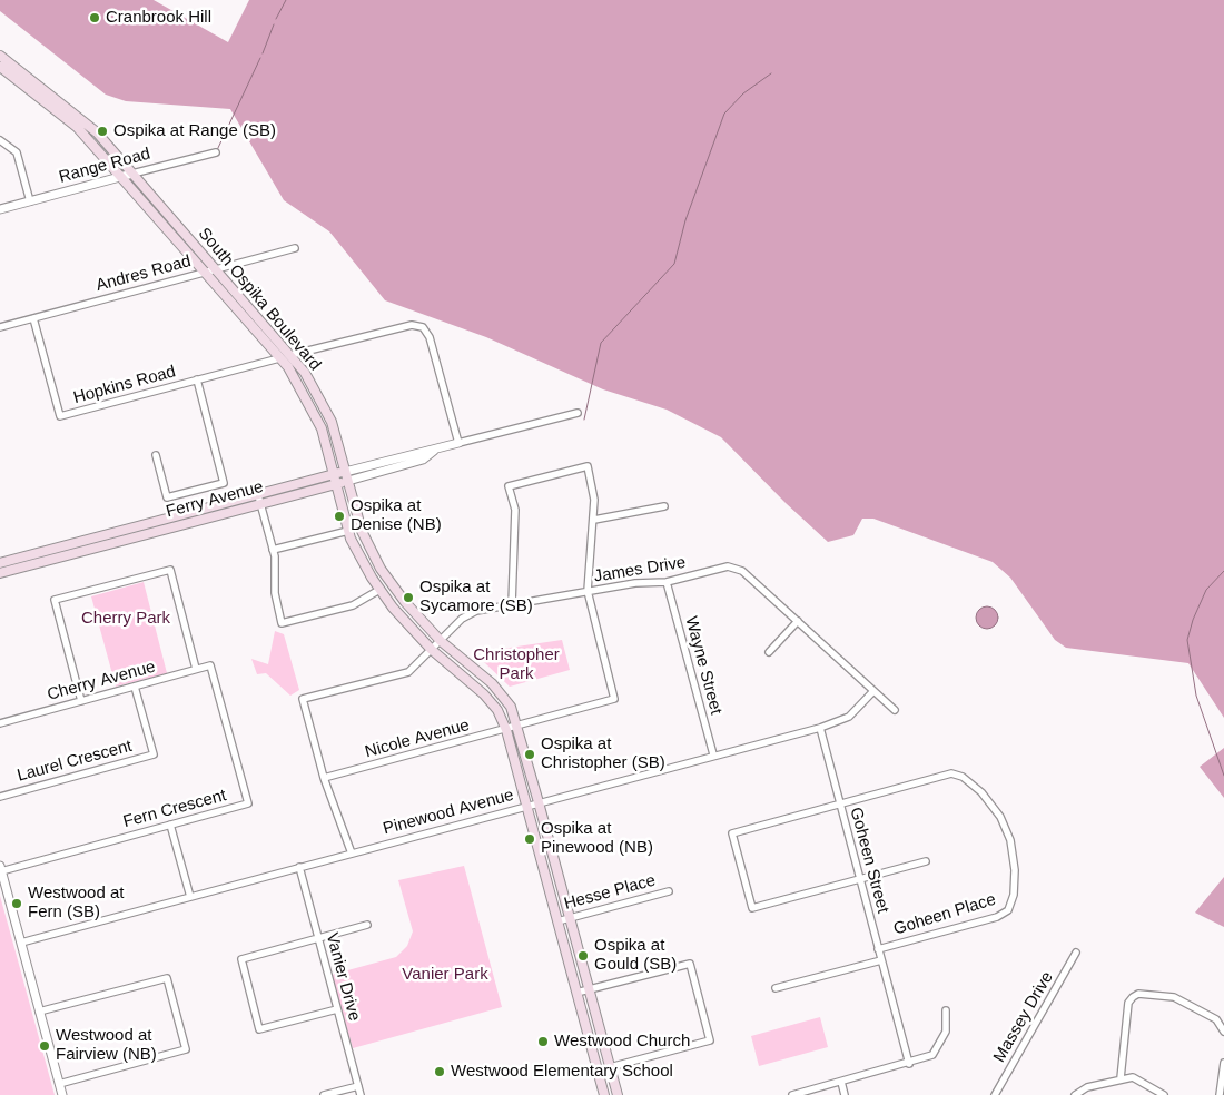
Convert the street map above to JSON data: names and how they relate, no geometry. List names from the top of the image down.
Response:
{
  "streets": {
    "main road": ["South Ospika Boulevard", "Ferry Avenue"],
    "street": [
      "Range Road",
      "Andres Road",
      "Hopkins Road",
      "James Drive",
      "Wayne Street",
      "Cherry Avenue",
      "Nicole Avenue",
      "Laurel Crescent",
      "Fern Crescent",
      "Pinewood Avenue",
      "Goheen Street",
      "Hesse Place",
      "Goheen Place",
      "Vanier Drive",
      "Massey Drive"
    ]
  },
  "crossings": [
    ["Range Road", "South Ospika Boulevard"],
    ["Andres Road", "South Ospika Boulevard"],
    ["Andres Road", "Hopkins Road"],
    ["South Ospika Boulevard", "Hopkins Road"],
    ["South Ospika Boulevard", "Ferry Avenue"],
    ["South Ospika Boulevard", "James Drive"],
    ["South Ospika Boulevard", "Nicole Avenue"],
    ["South Ospika Boulevard", "Pinewood Avenue"],
    ["South Ospika Boulevard", "Hesse Place"],
    ["Hopkins Road", "Ferry Avenue"],
    ["James Drive", "Wayne Street"],
    ["James Drive", "Nicole Avenue"],
    ["James Drive", "Pinewood Avenue"],
    ["Wayne Street", "Pinewood Avenue"],
    ["Cherry Avenue", "Laurel Crescent"],
    ["Cherry Avenue", "Fern Crescent"],
    ["Pinewood Avenue", "Goheen Street"],
    ["Pinewood Avenue", "Vanier Drive"],
    ["Goheen Street", "Goheen Place"]
  ],
  "parks": ["Cherry Park", "Christopher Park", "Vanier Park"],
  "places": [
    "Cranbrook Hill",
    "Ospika at Range (SB)",
    "Ospika at Denise (NB)",
    "Ospika at Sycamore (SB)",
    "Ospika at Christopher (SB)",
    "Ospika at Pinewood (NB)",
    "Westwood at Fern (SB)",
    "Ospika at Gould (SB)",
    "Westwood Church",
    "Westwood at Fairview (NB)",
    "Westwood Elementary School"
  ]
}
